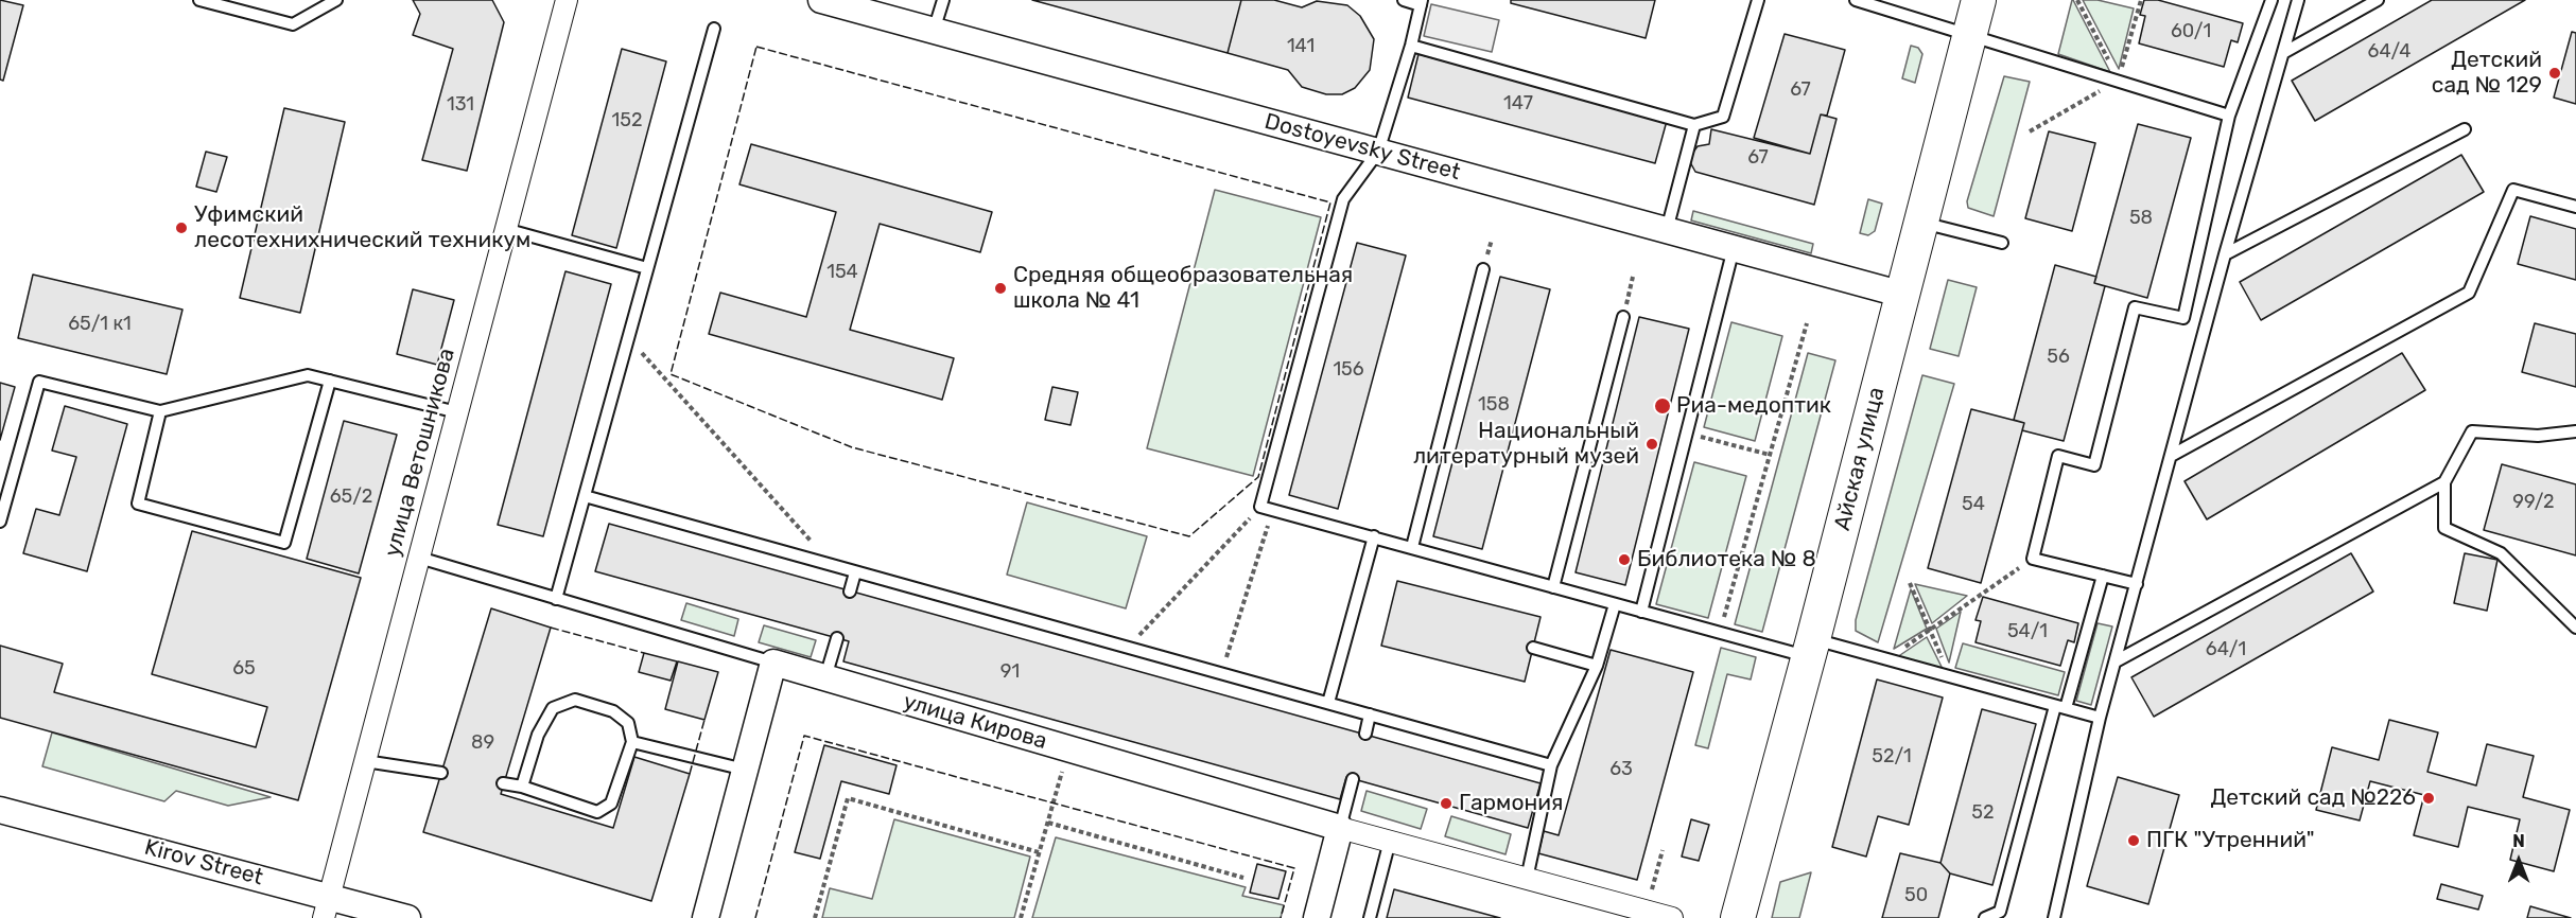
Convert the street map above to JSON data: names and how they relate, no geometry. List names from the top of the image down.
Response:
{
  "streets": {
    "main road": ["Айская улица"],
    "street": [
      "Dostoyevsky Street",
      "улица Ветошникова",
      "улица Кирова",
      "Kirov Street"
    ]
  },
  "crossings": [
    ["Dostoyevsky Street", "Айская улица"],
    ["улица Ветошникова", "Kirov Street"]
  ],
  "places": [
    "Детский сад № 129",
    "Уфимский лесотехнихнический техникум",
    "Средняя общеобразовательная школа № 41",
    "Риа-медоптик",
    "Национальный литературный музей",
    "Библиотека № 8",
    "Детский сад №226",
    "Гармония",
    "ПГК \"Утренний\""
  ],
  "house_numbers": [
    "60/1",
    "141",
    "64/4",
    "67",
    "147",
    "131",
    "152",
    "67",
    "58",
    "154",
    "65/1 к1",
    "56",
    "156",
    "158",
    "65/2",
    "99/2",
    "54",
    "54/1",
    "64/1",
    "65",
    "91",
    "89",
    "52/1",
    "63",
    "52",
    "50"
  ],
  "north": "top"
}
